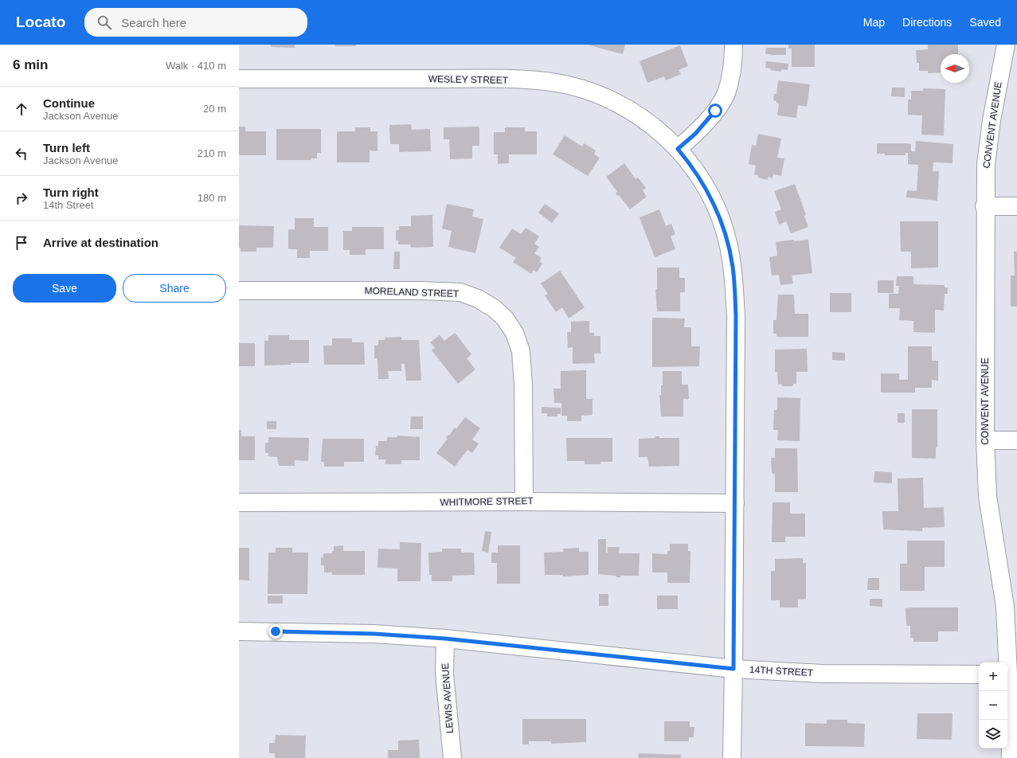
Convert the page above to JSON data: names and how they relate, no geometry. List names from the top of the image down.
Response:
{
  "streets": {
    "street": [
      "WESLEY STREET",
      "CONVENT AVENUE",
      "MORELAND STREET",
      "WHITMORE STREET",
      "14TH STREET",
      "LEWIS AVENUE"
    ]
  },
  "crossings": [
    ["WESLEY STREET", "WHITMORE STREET"],
    ["WESLEY STREET", "14TH STREET"],
    ["MORELAND STREET", "WHITMORE STREET"],
    ["14TH STREET", "LEWIS AVENUE"]
  ],
  "north": "left",
  "page": {
    "header": "Locato",
    "search": "Search here",
    "nav": ["Map", "Directions", "Saved"],
    "heading": ["6 min", "Walk · 410 m"],
    "list": [
      ["Continue", "Jackson Avenue", "20 m"],
      ["Turn left", "Jackson Avenue", "210 m"],
      ["Turn right", "14th Street", "180 m"],
      "Arrive at destination"
    ],
    "buttons": ["Save", "Share"],
    "map_buttons": ["+", "−"]
  }
}
